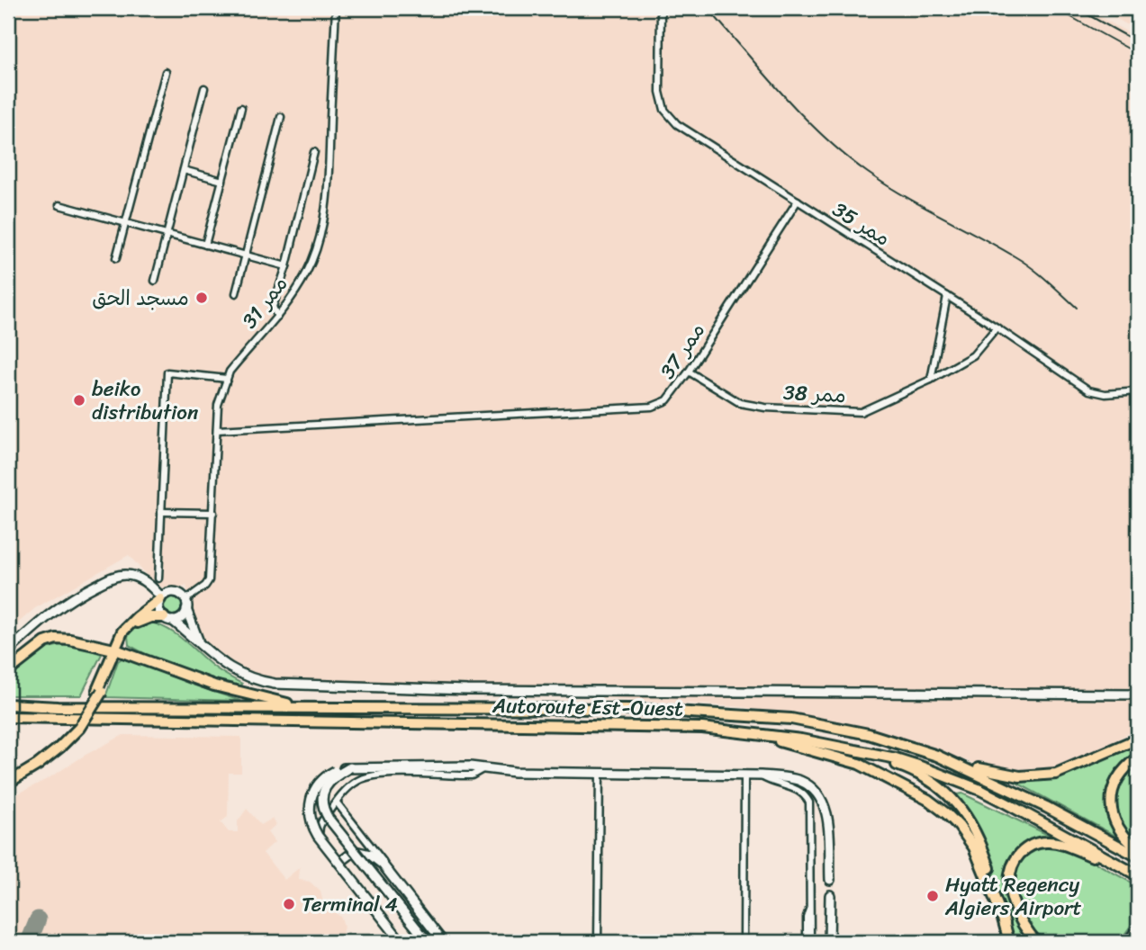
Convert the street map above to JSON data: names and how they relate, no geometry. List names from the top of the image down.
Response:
{
  "streets": {
    "highway": ["Autoroute Est-Ouest"],
    "street": [
      "ممر 35",
      "ممر 31",
      "ممر 37",
      "ممر 38"
    ]
  },
  "crossings": [
    ["ممر 35", "ممر 37"],
    ["ممر 35", "ممر 38"],
    ["ممر 31", "ممر 37"],
    ["ممر 37", "ممر 38"]
  ],
  "places": [
    "مسجد الحق",
    "beiko distribution",
    "Hyatt Regency Algiers Airport",
    "Terminal 4"
  ]
}
